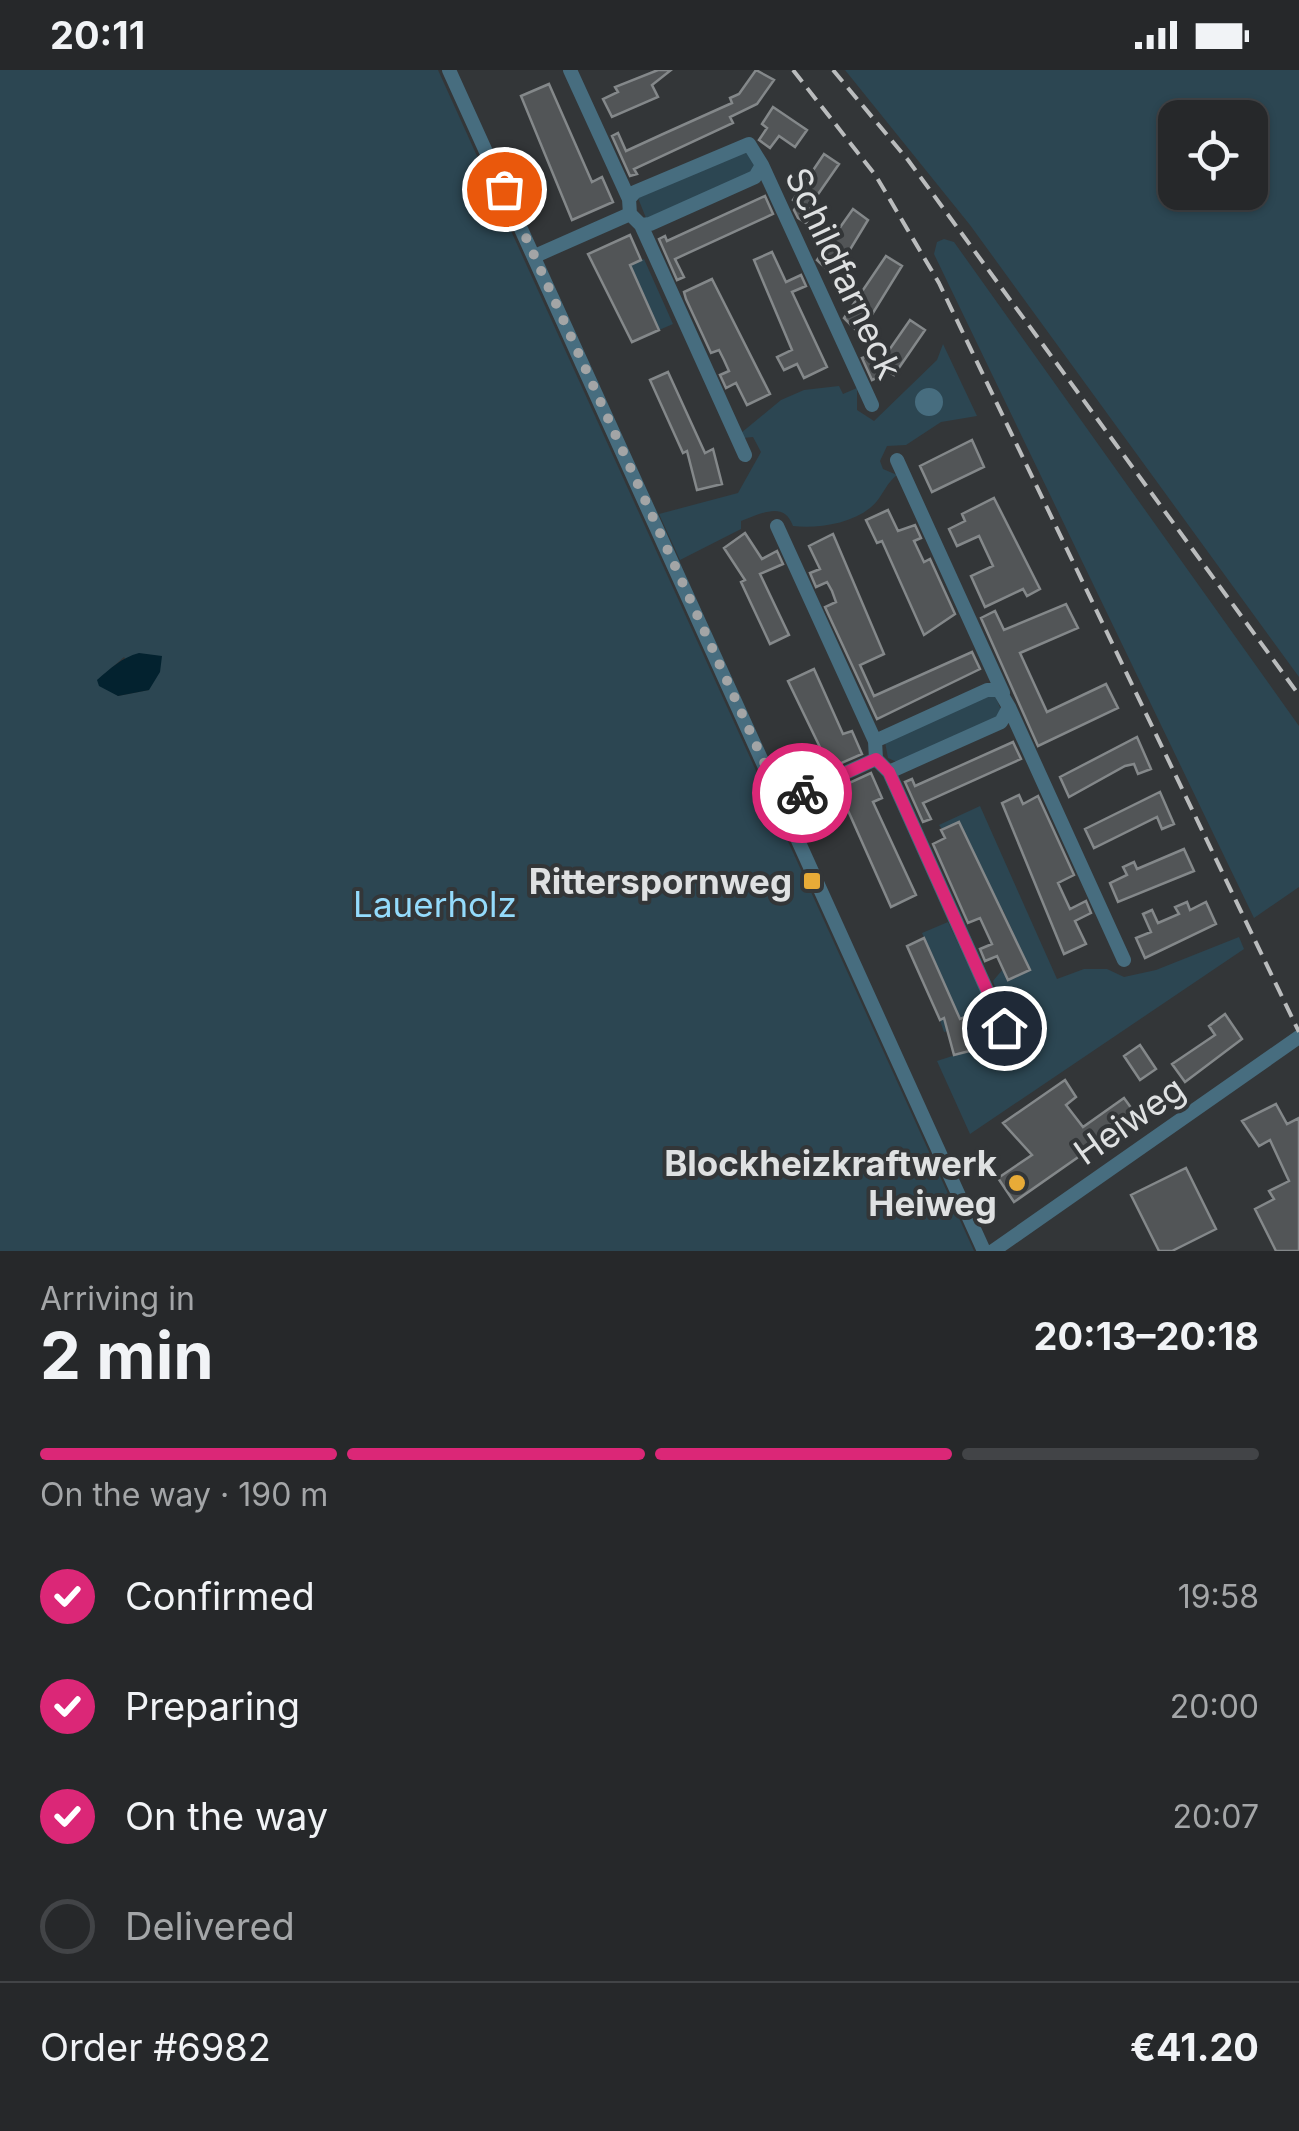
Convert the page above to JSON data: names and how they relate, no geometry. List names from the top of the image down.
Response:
{
  "streets": {
    "street": ["Schildfarneck", "Heiweg"]
  },
  "parks": ["Lauerholz"],
  "places": {
    "transit": ["Ritterspornweg"],
    "other": ["Blockheizkraftwerk Heiweg"]
  },
  "page": {
    "status": "20:11",
    "heading": ["2 min", "Arriving in", "20:13–20:18"],
    "panel": ["Order #6982", "€41.20"],
    "bar": "On the way · 190 m",
    "list": [
      ["Confirmed", "19:58"],
      ["Preparing", "20:00"],
      ["On the way", "20:07"],
      "Delivered"
    ]
  }
}
